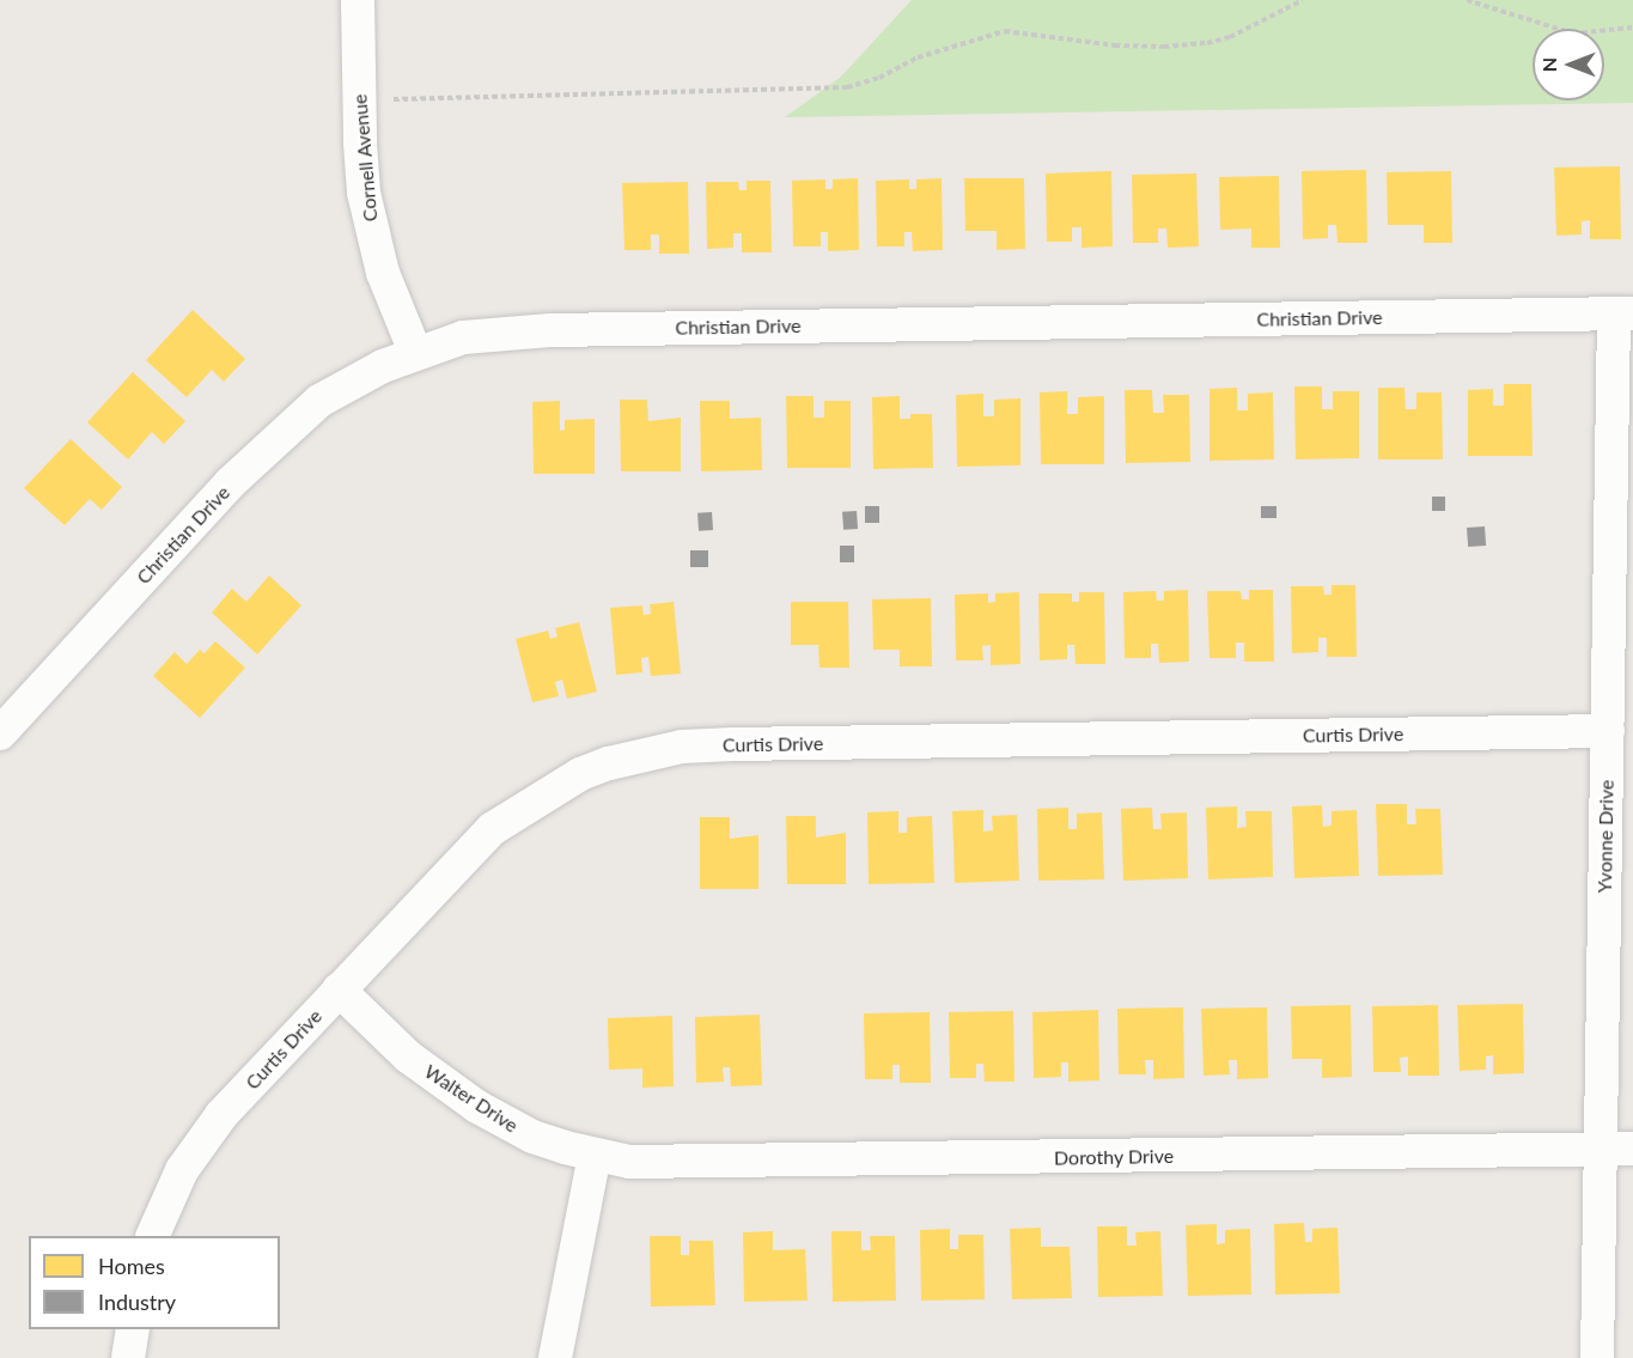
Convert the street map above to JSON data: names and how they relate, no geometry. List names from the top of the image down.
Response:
{
  "streets": {
    "street": [
      "Cornell Avenue",
      "Christian Drive",
      "Curtis Drive",
      "Yvonne Drive",
      "Walter Drive",
      "Dorothy Drive"
    ]
  },
  "crossings": [
    ["Cornell Avenue", "Christian Drive"],
    ["Christian Drive", "Yvonne Drive"],
    ["Curtis Drive", "Yvonne Drive"],
    ["Curtis Drive", "Walter Drive"],
    ["Yvonne Drive", "Dorothy Drive"],
    ["Walter Drive", "Dorothy Drive"]
  ],
  "legend": ["Homes", "Industry"],
  "north": "left"
}
